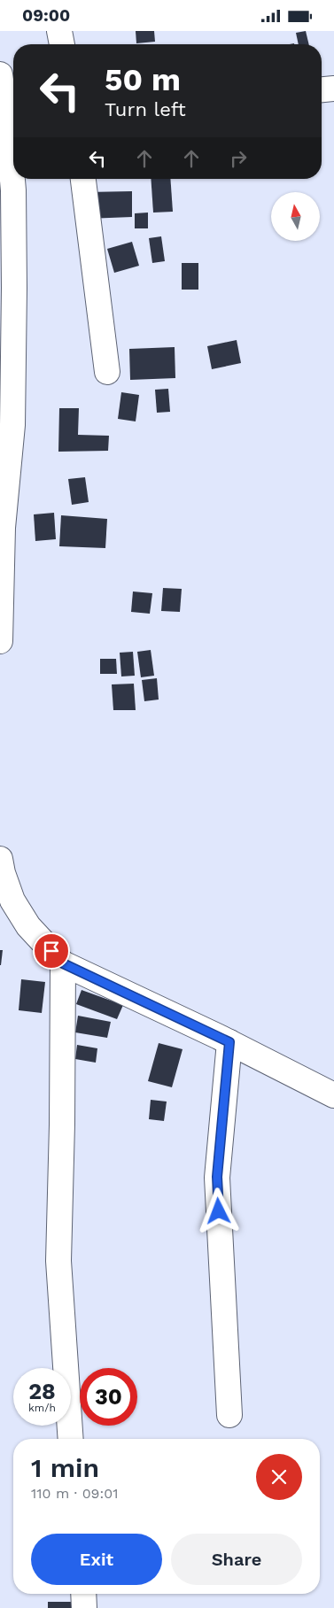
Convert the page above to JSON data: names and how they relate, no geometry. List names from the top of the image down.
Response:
{
  "north": "top",
  "page": {
    "status": "09:00",
    "turn": ["50 m", "Turn left"],
    "speed": "28 km/h",
    "limit": "30",
    "heading": ["1 min", "110 m · 09:01"],
    "buttons": ["Exit", "Share"]
  }
}
